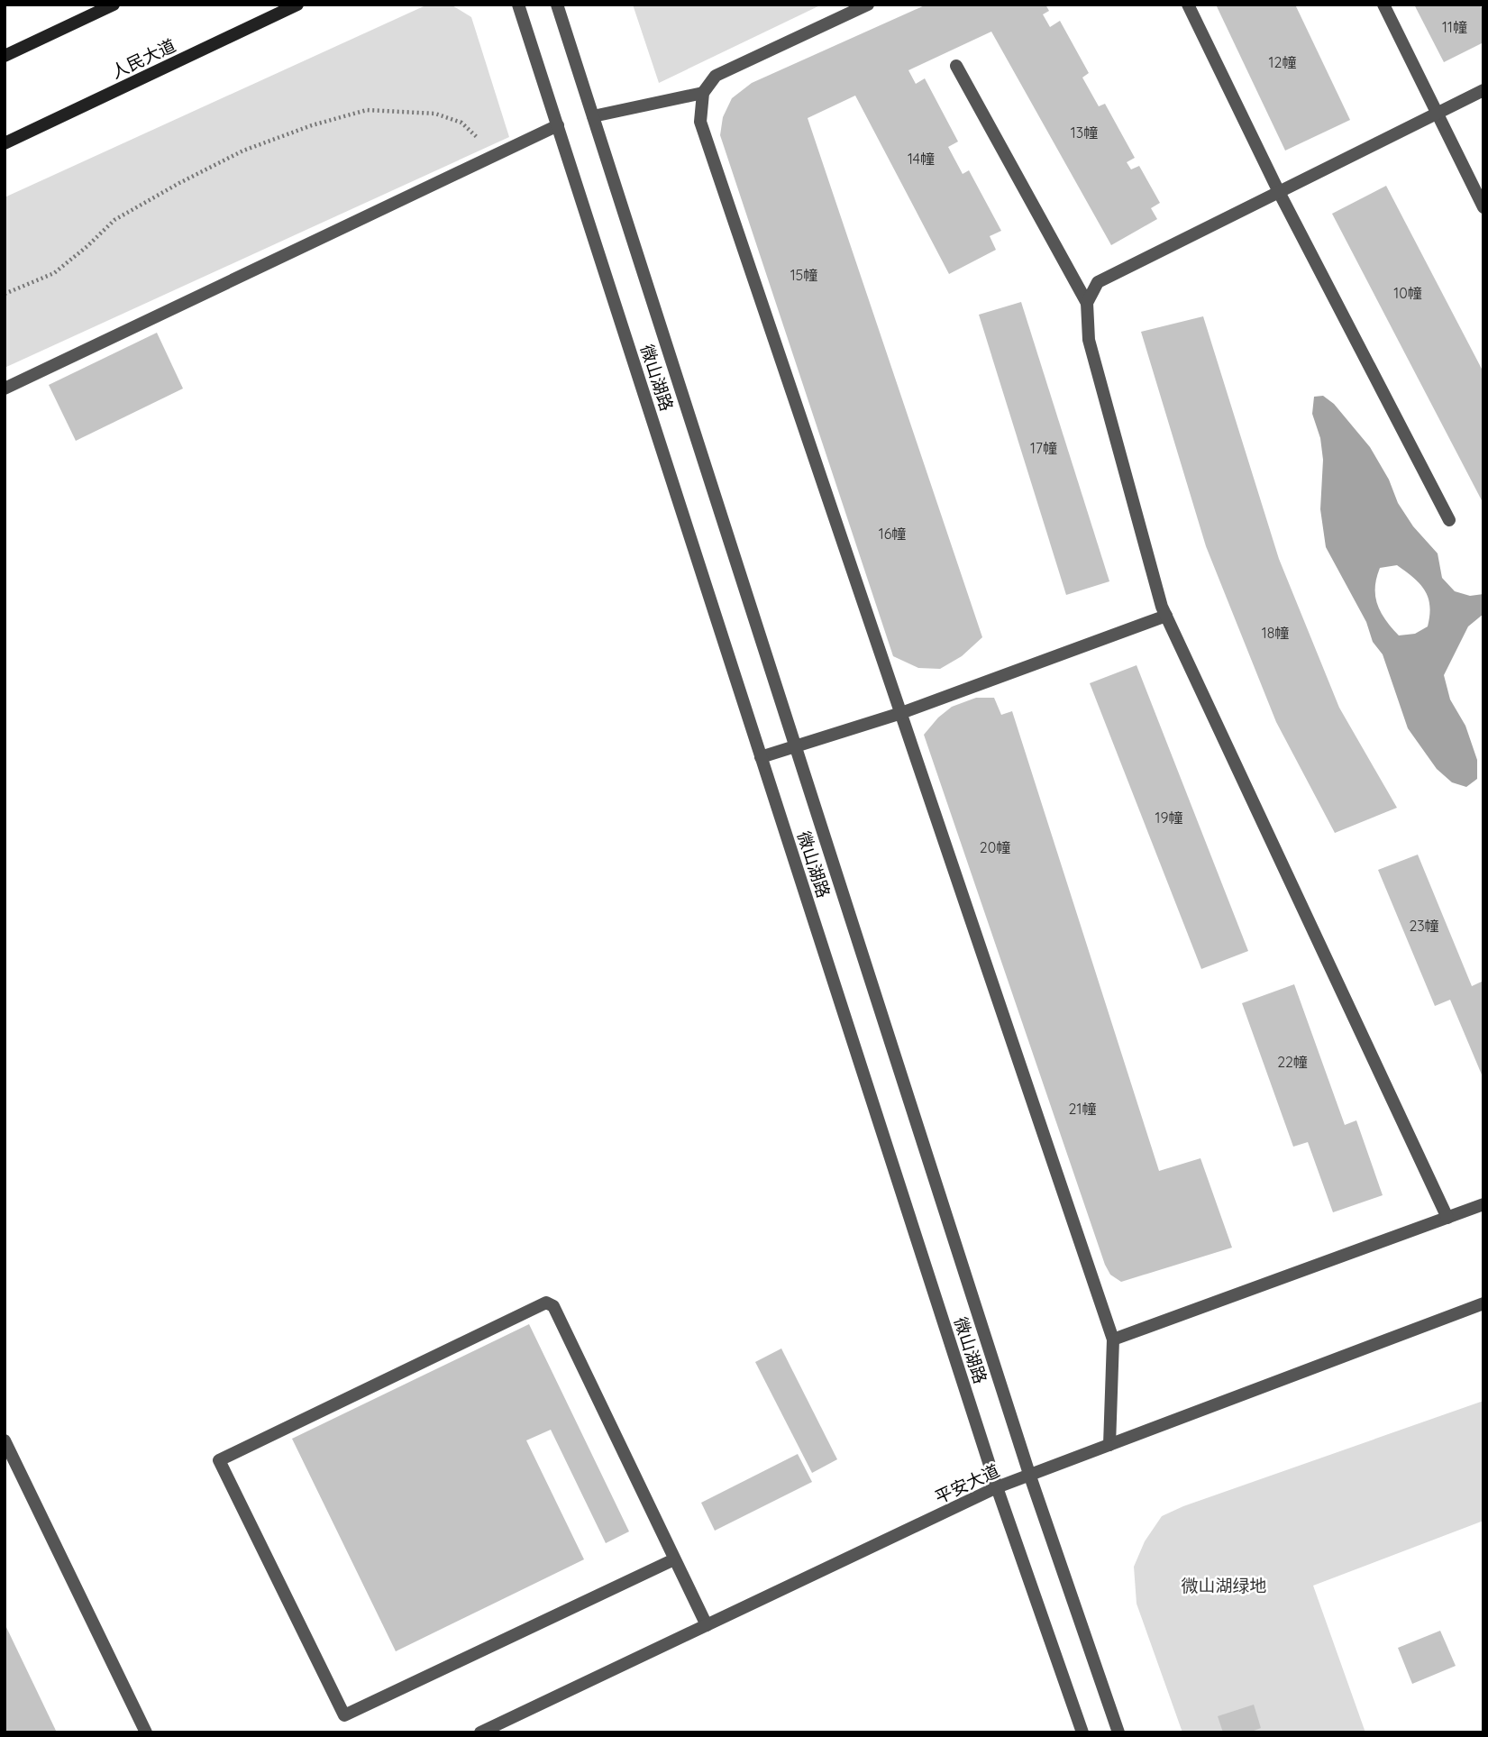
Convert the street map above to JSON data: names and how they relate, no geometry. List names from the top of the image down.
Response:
{
  "streets": {
    "main road": ["人民大道"],
    "street": ["微山湖路", "平安大道"]
  },
  "crossings": [
    ["微山湖路", "平安大道"]
  ],
  "parks": ["微山湖绿地"],
  "house_numbers": [
    "11幢",
    "12幢",
    "13幢",
    "14幢",
    "15幢",
    "10幢",
    "17幢",
    "16幢",
    "18幢",
    "19幢",
    "20幢",
    "23幢",
    "22幢",
    "21幢"
  ]
}
